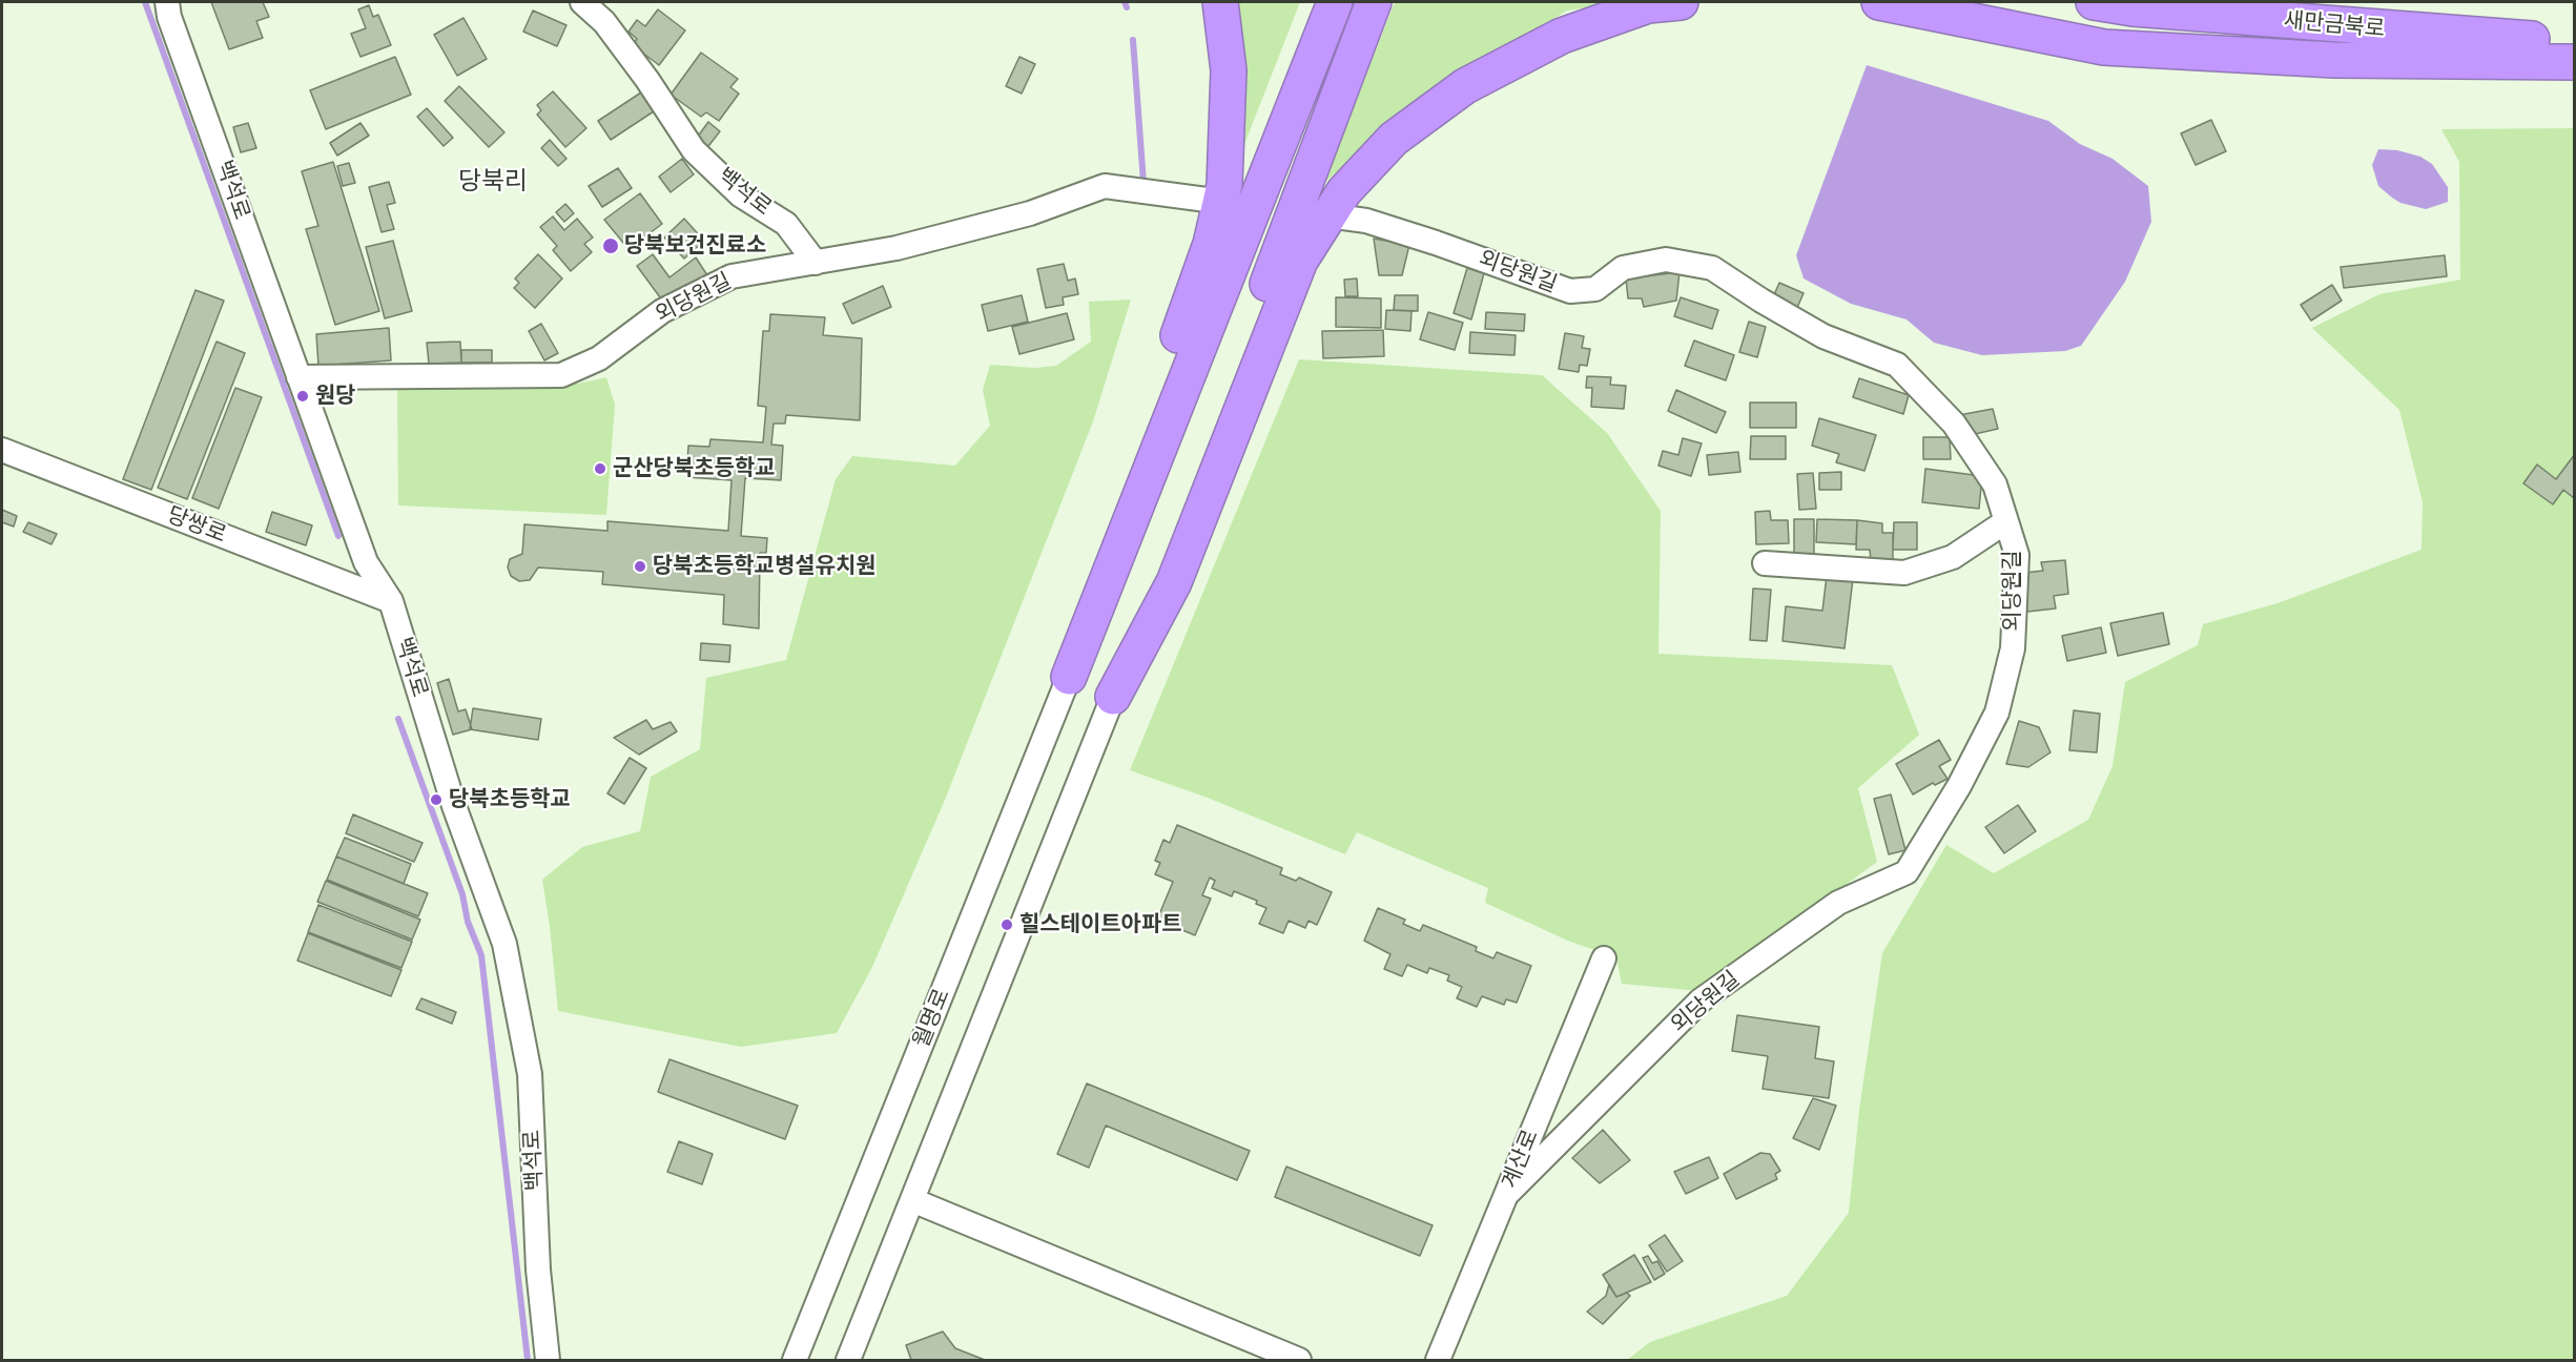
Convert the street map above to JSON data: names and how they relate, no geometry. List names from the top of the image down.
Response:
{
  "streets": {
    "highway": ["새만금북로"],
    "street": [
      "백석로",
      "외당원길",
      "당쌍로",
      "월명로",
      "계산로"
    ]
  },
  "crossings": [
    ["백석로", "외당원길"],
    ["백석로", "당쌍로"],
    ["외당원길", "계산로"]
  ],
  "districts": ["당북리"],
  "places": [
    "당북보건진료소",
    "원당",
    "군산당북초등학교",
    "당북초등학교병설유치원",
    "당북초등학교",
    "힐스테이트아파트"
  ]
}
